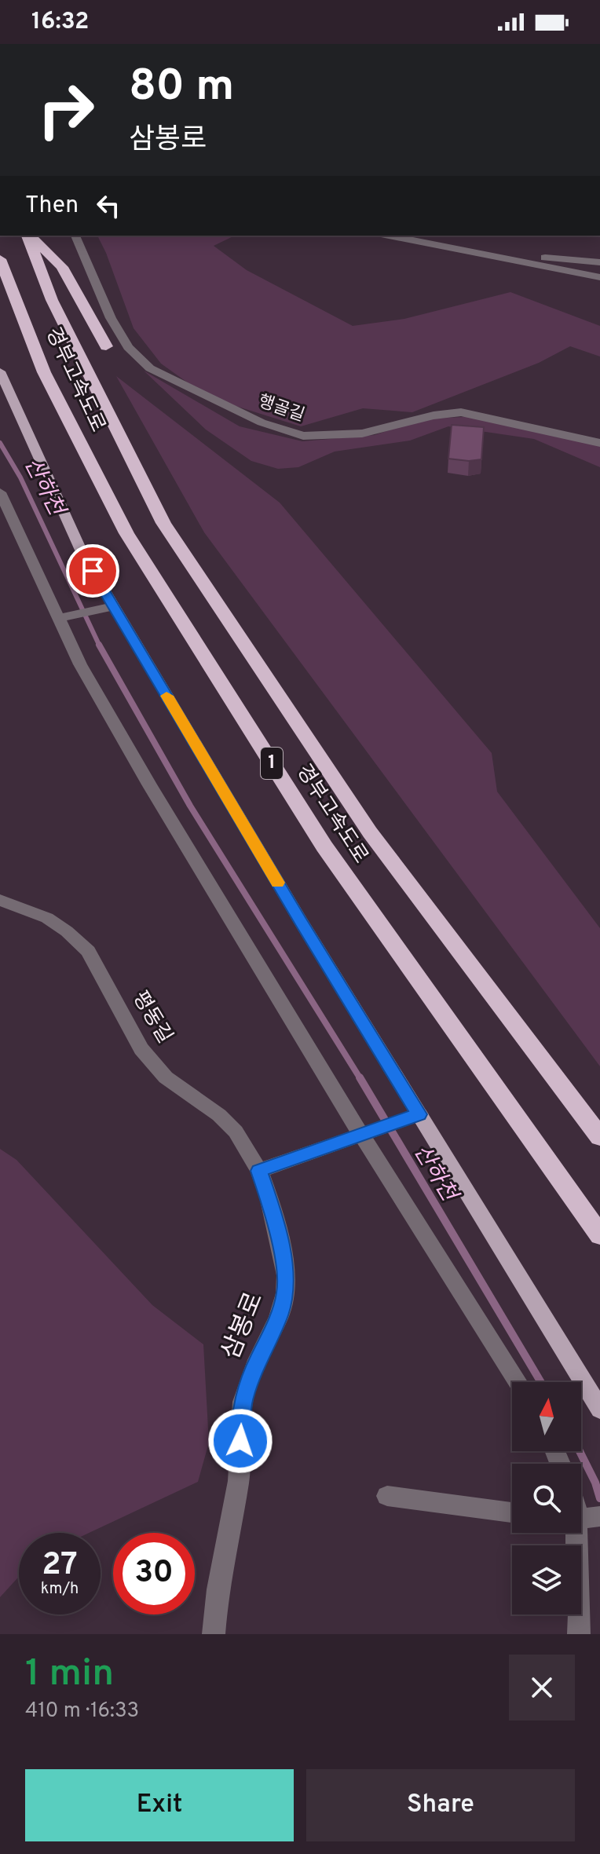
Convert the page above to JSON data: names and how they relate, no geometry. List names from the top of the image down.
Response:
{
  "streets": {
    "highway": ["경부고속도로", "1"],
    "street": ["행골길", "평동길", "삼봉로"]
  },
  "crossings": [
    ["평동길", "삼봉로"]
  ],
  "water": ["산하천"],
  "north": "top",
  "page": {
    "status": "16:32",
    "turn": ["80 m", "삼봉로"],
    "then": "Then",
    "speed": "27 km/h",
    "limit": "30",
    "heading": ["1 min", "410 m · 16:33"],
    "buttons": ["Exit", "Share"]
  }
}
